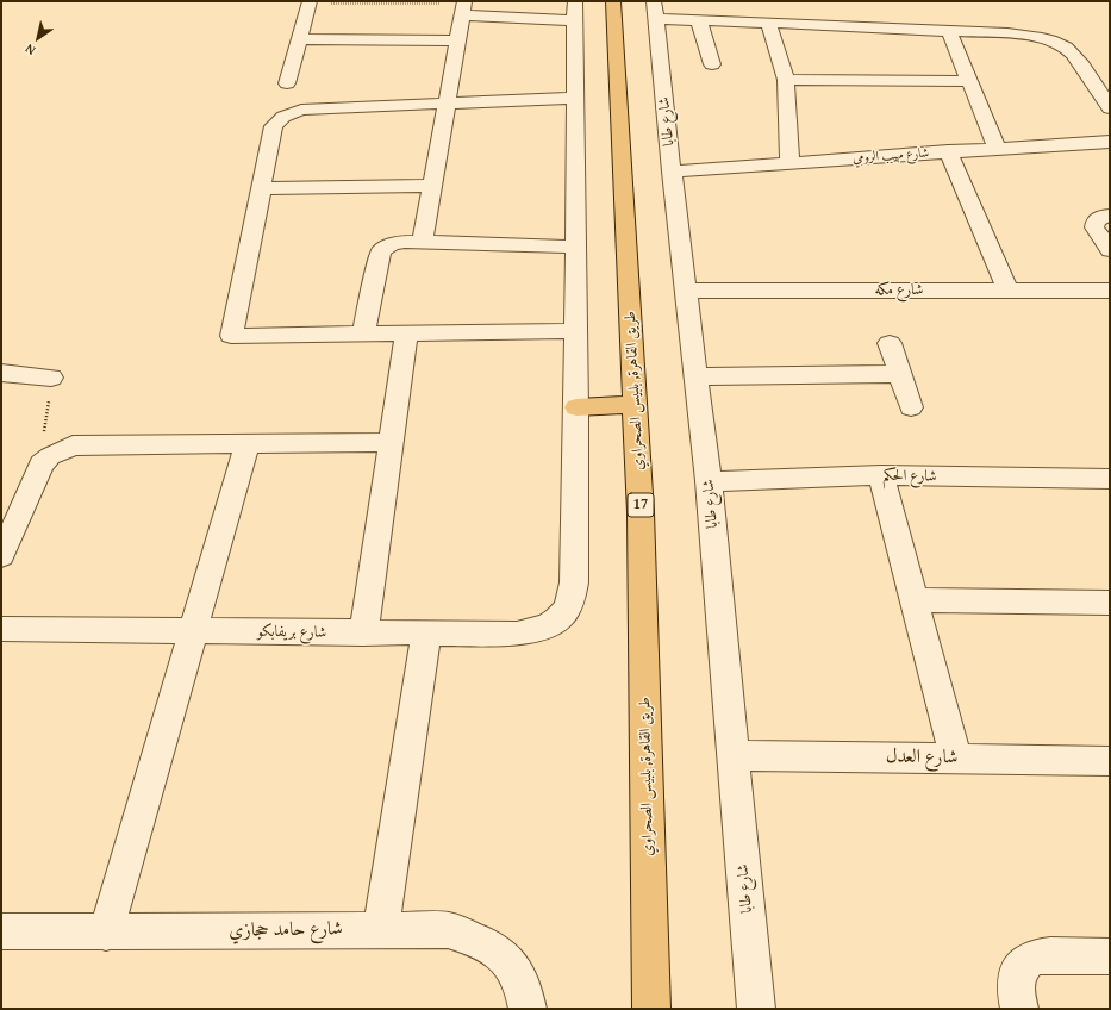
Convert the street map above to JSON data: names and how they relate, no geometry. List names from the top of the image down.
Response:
{
  "streets": {
    "highway": ["طريق القاهرة, بلبيس الصحراوي", "17"],
    "street": [
      "شارع طابا",
      "شارع مهيب الرومي",
      "شارع مكه",
      "شارع الحكم",
      "شارع بريفابكو",
      "شارع العدل",
      "شارع حامد حجازي"
    ]
  },
  "crossings": [
    ["شارع طابا", "شارع مهيب الرومي"],
    ["شارع طابا", "شارع مكه"],
    ["شارع طابا", "شارع الحكم"],
    ["شارع طابا", "شارع العدل"]
  ],
  "north": "bottom left"
}
